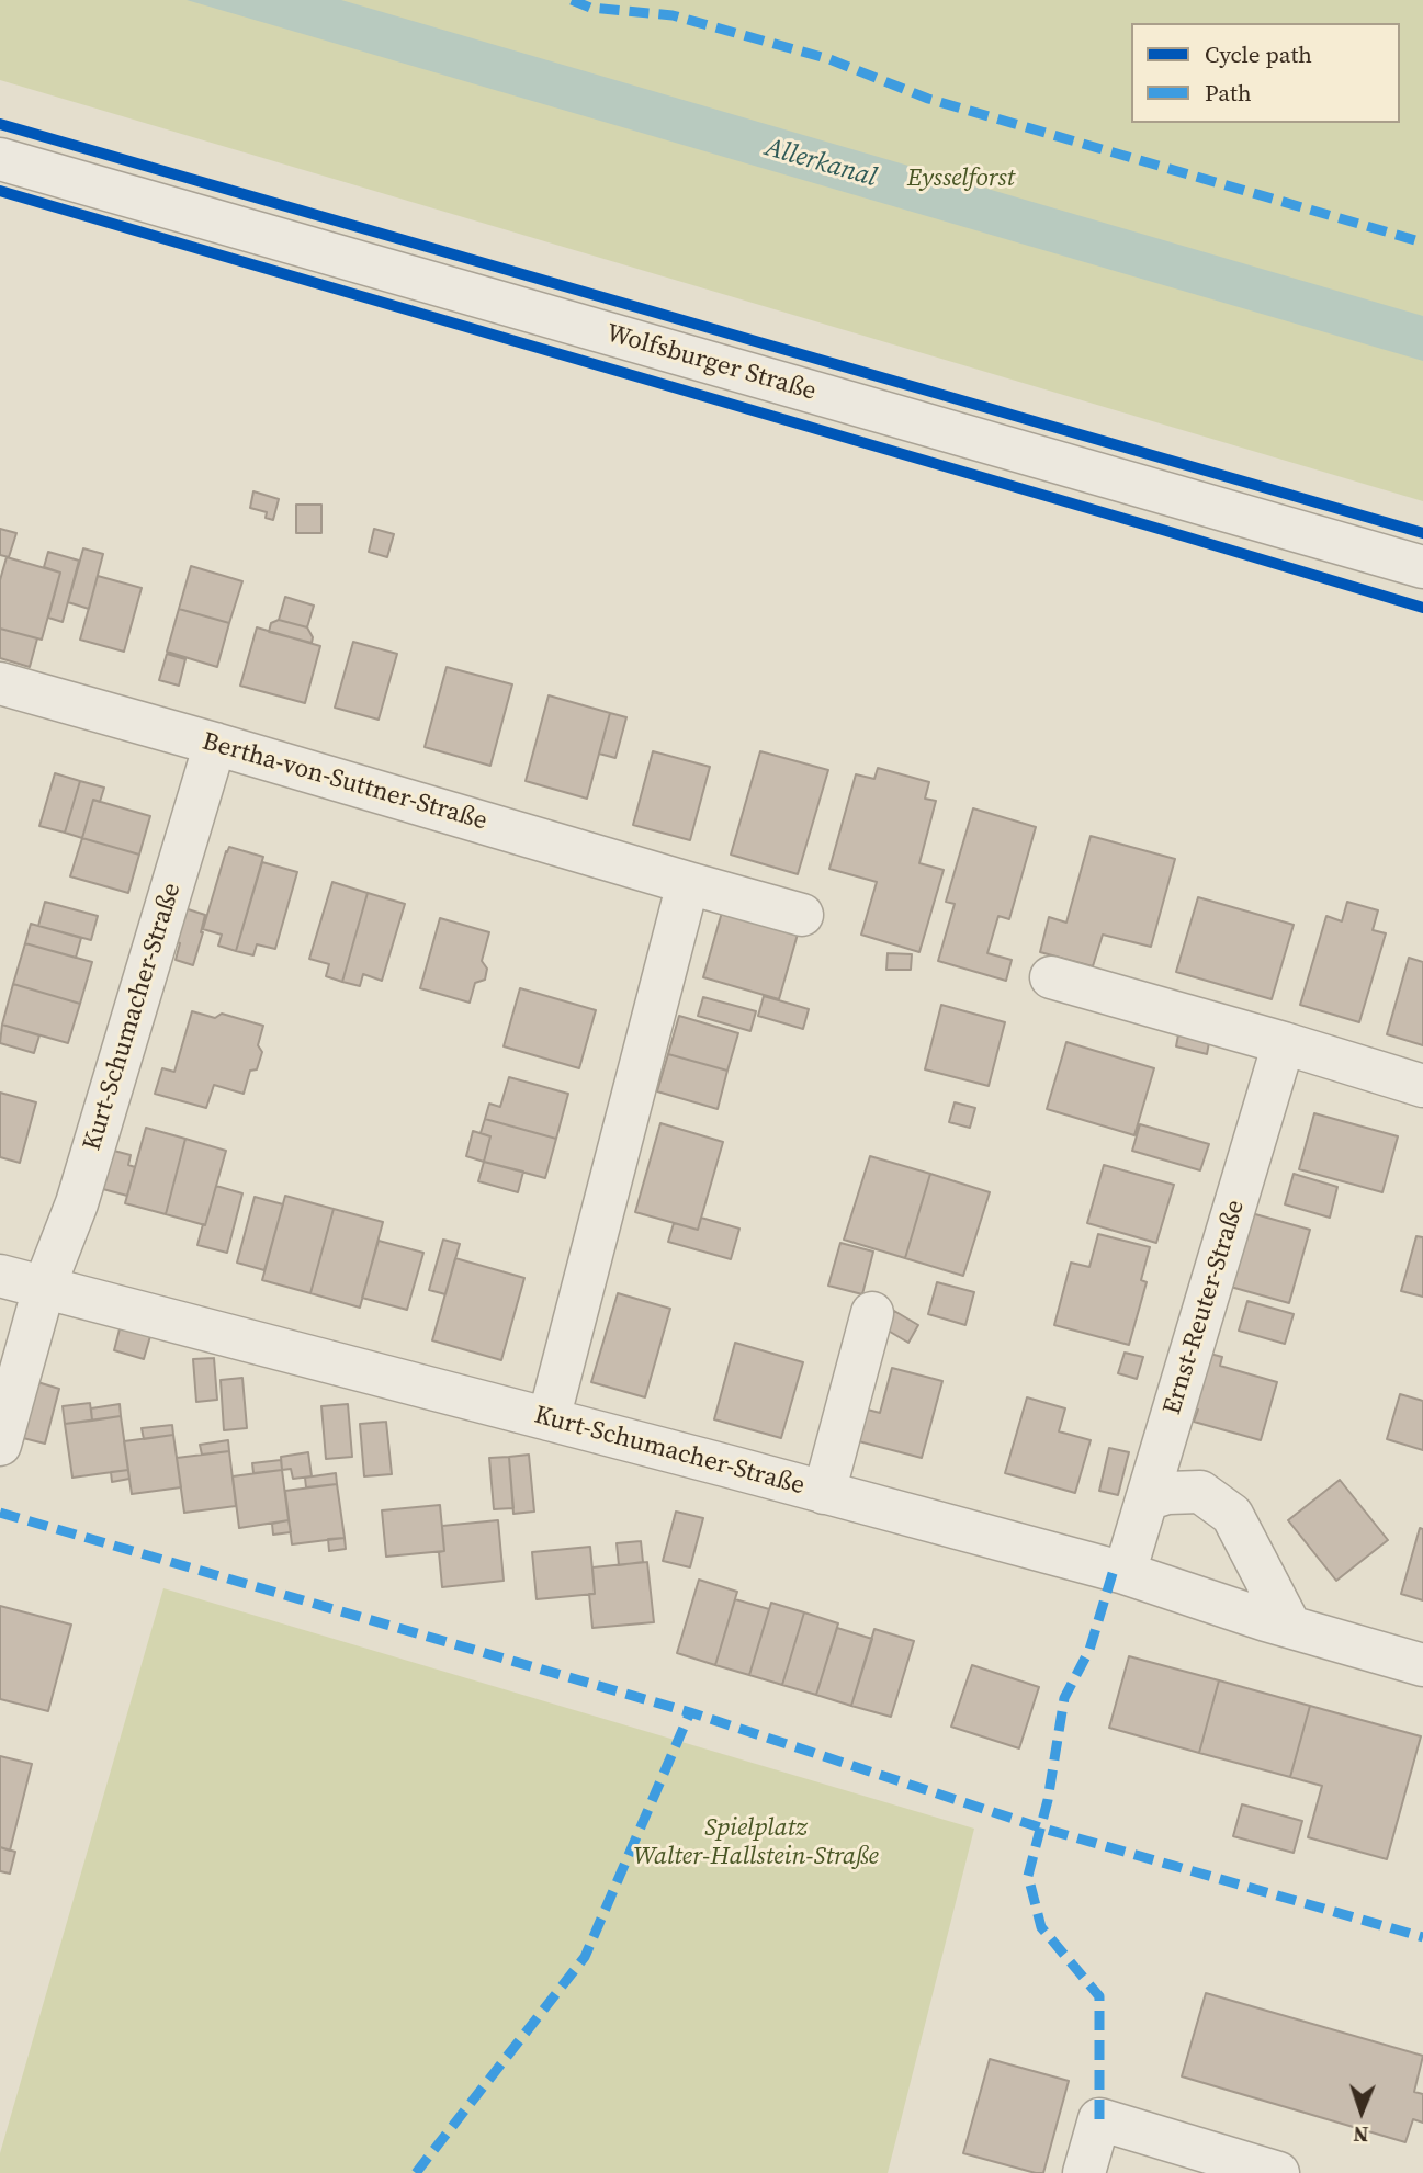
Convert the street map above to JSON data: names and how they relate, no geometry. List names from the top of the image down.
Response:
{
  "streets": {
    "street": [
      "Wolfsburger Straße",
      "Bertha-von-Suttner-Straße",
      "Kurt-Schumacher-Straße",
      "Ernst-Reuter-Straße"
    ]
  },
  "crossings": [
    ["Bertha-von-Suttner-Straße", "Kurt-Schumacher-Straße"],
    ["Kurt-Schumacher-Straße", "Ernst-Reuter-Straße"]
  ],
  "water": ["Allerkanal"],
  "parks": ["Eysselforst", "Spielplatz Walter-Hallstein-Straße"],
  "legend": ["Cycle path", "Path"],
  "north": "bottom"
}
